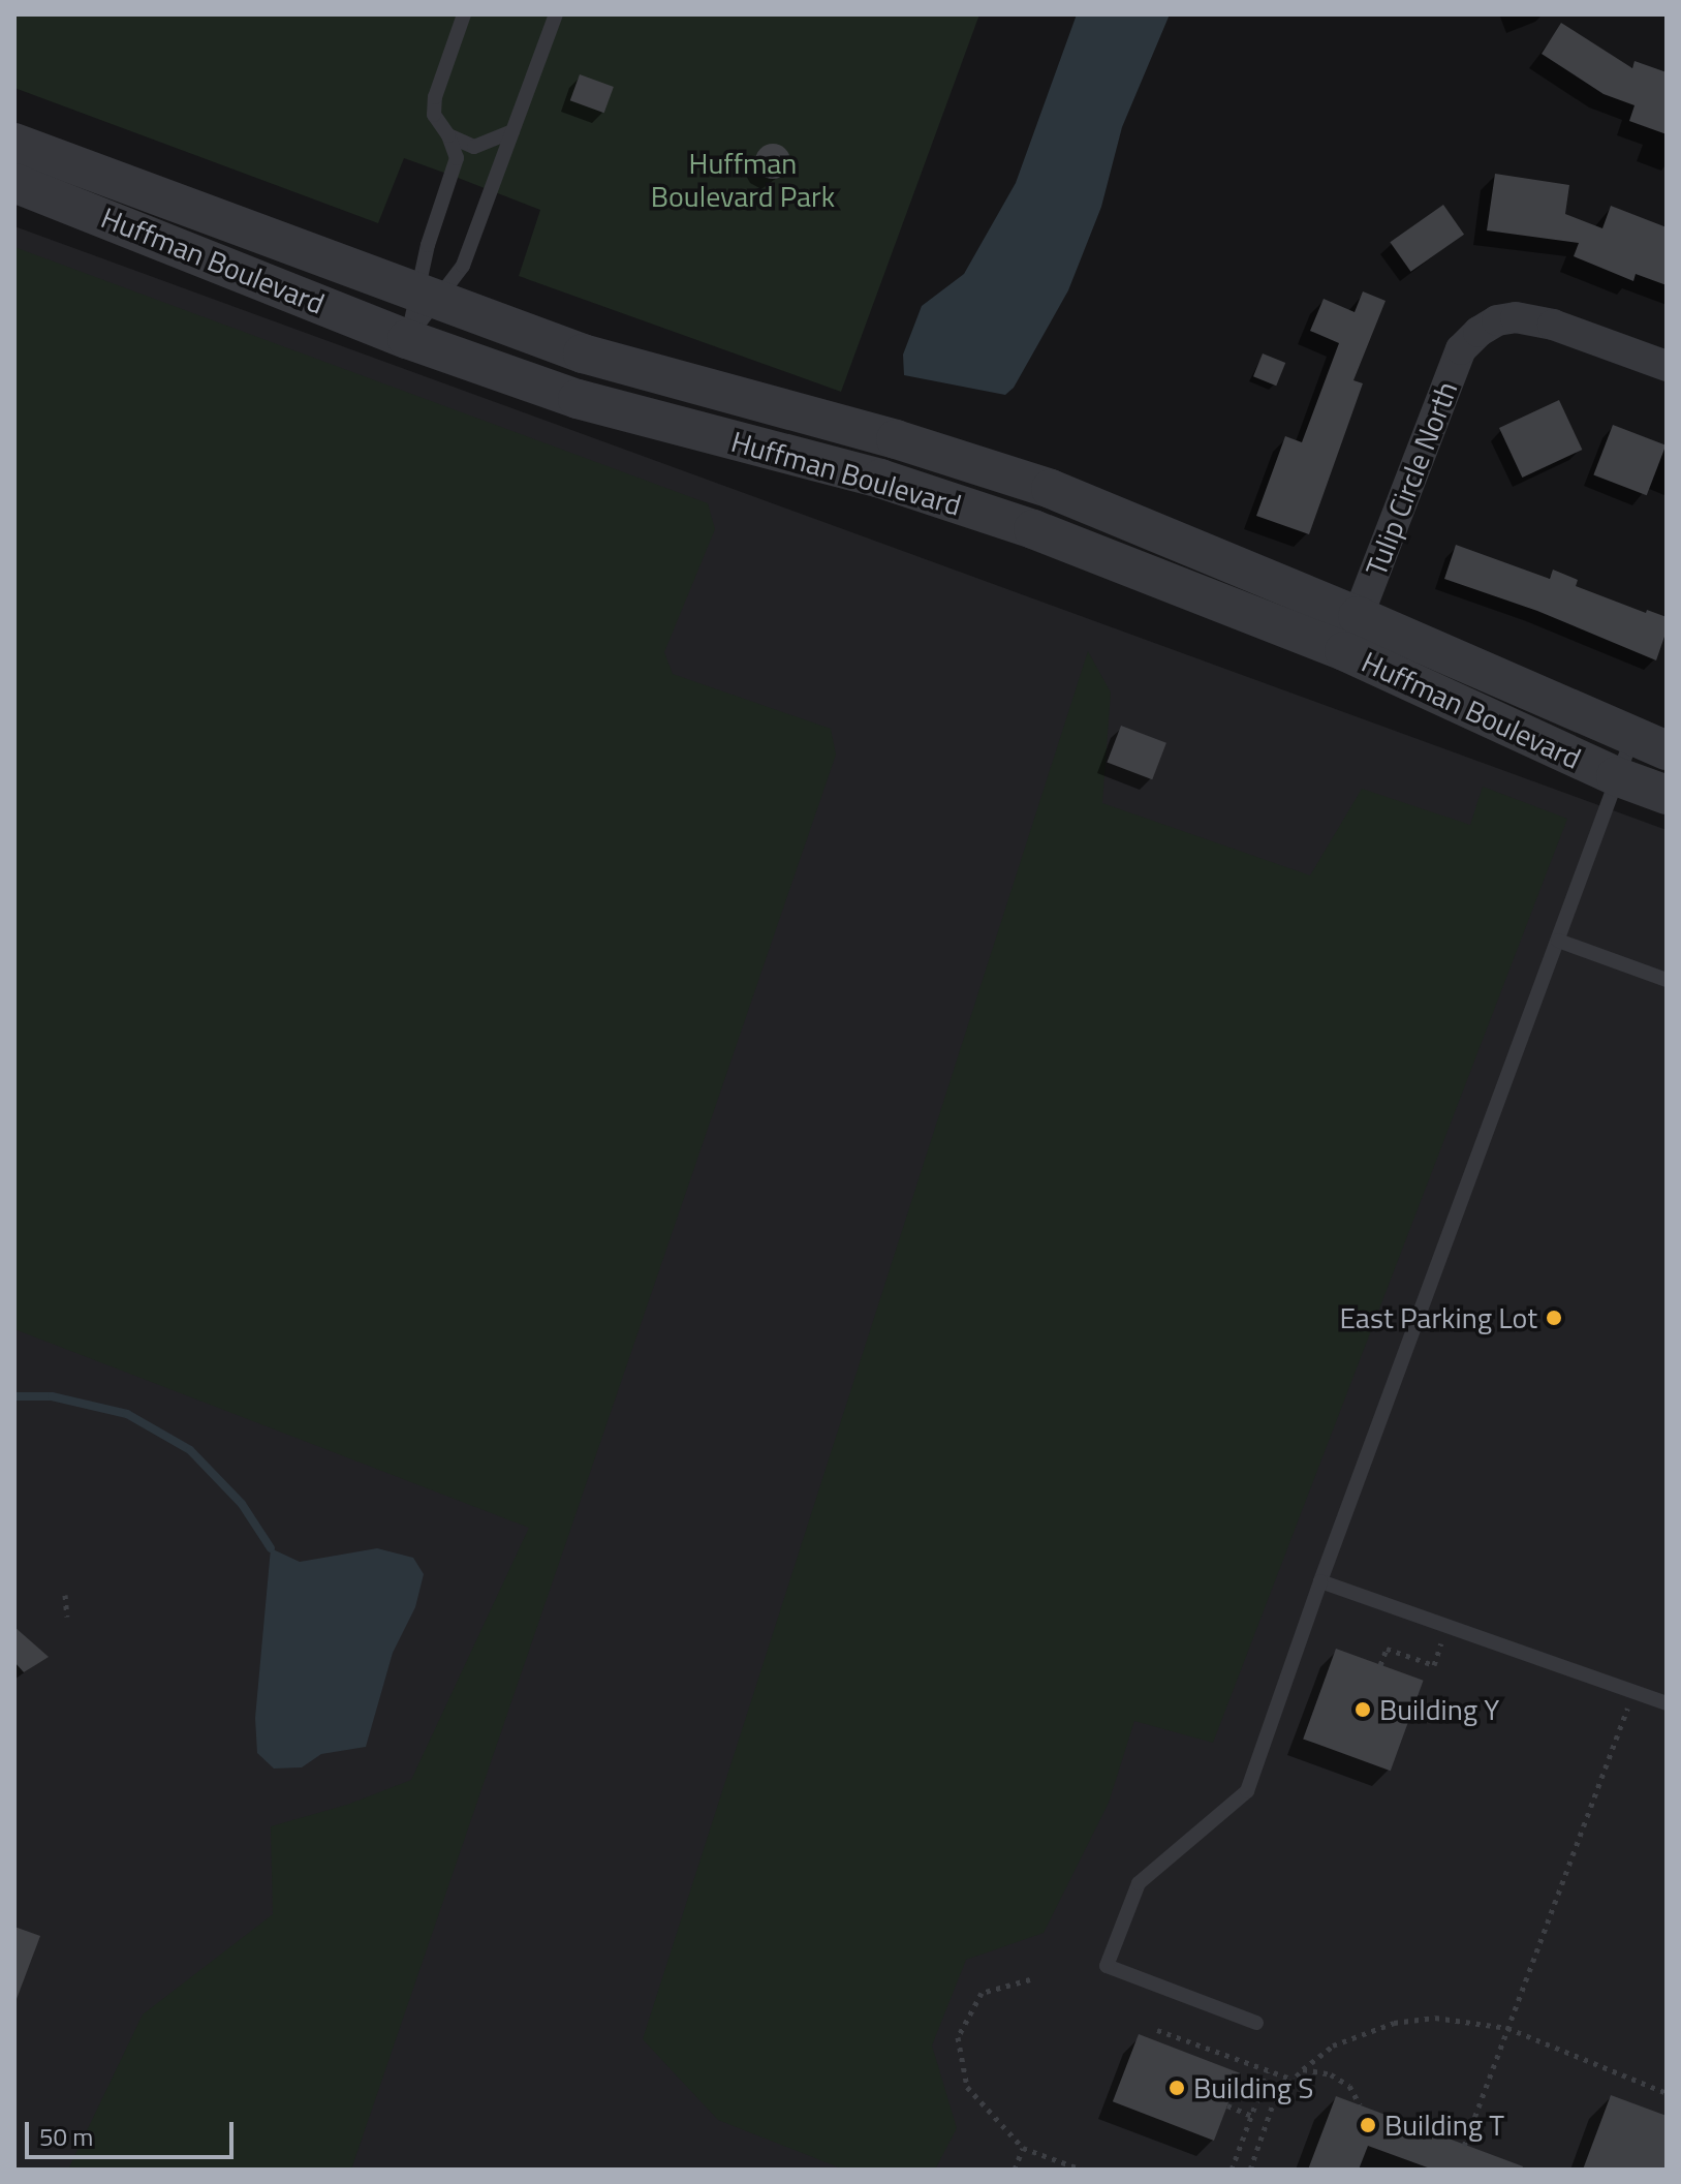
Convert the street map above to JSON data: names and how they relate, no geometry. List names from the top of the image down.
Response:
{
  "streets": {
    "street": ["Huffman Boulevard", "Tulip Circle North"]
  },
  "crossings": [
    ["Huffman Boulevard", "Tulip Circle North"]
  ],
  "parks": ["Huffman Boulevard Park"],
  "places": [
    "East Parking Lot",
    "Building Y",
    "Building S",
    "Building T"
  ],
  "scale_bar": "50 m"
}
